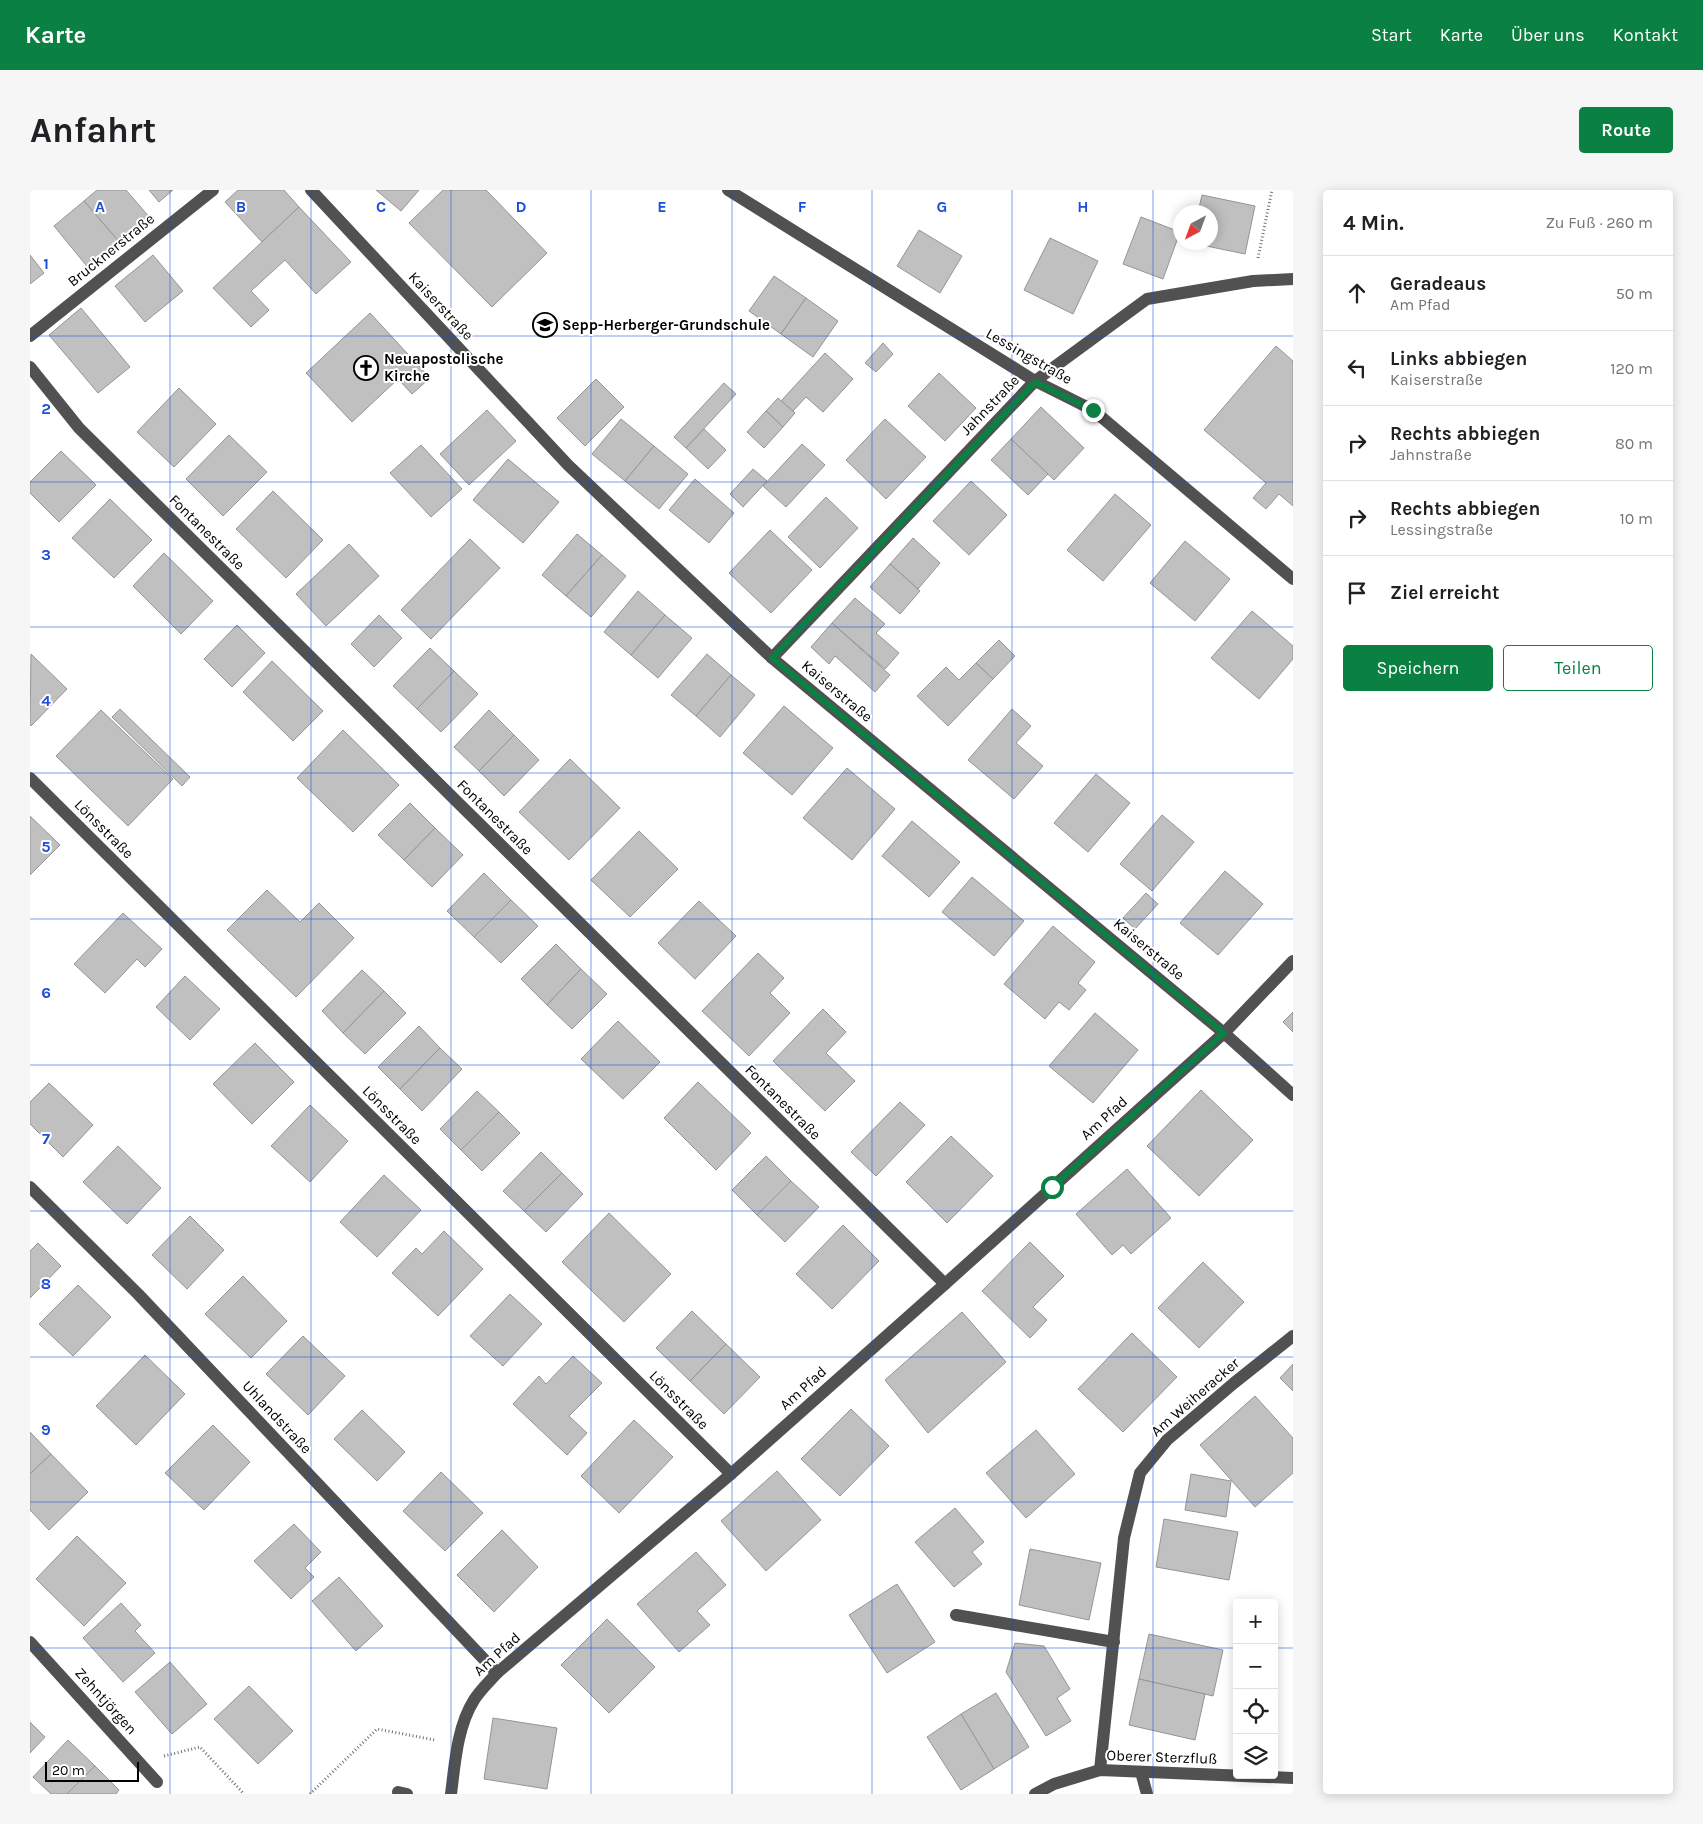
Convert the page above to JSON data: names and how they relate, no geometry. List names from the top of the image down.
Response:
{
  "streets": {
    "street": [
      "Brucknerstraße",
      "Kaiserstraße",
      "Lessingstraße",
      "Jahnstraße",
      "Fontanestraße",
      "Lönsstraße",
      "Am Pfad",
      "Am Weiheracker",
      "Uhlandstraße",
      "Zehntjörgen",
      "Oberer Sterzfluß"
    ]
  },
  "crossings": [
    ["Kaiserstraße", "Jahnstraße"],
    ["Kaiserstraße", "Am Pfad"],
    ["Lessingstraße", "Jahnstraße"],
    ["Fontanestraße", "Am Pfad"],
    ["Lönsstraße", "Am Pfad"],
    ["Am Pfad", "Uhlandstraße"],
    ["Am Weiheracker", "Oberer Sterzfluß"]
  ],
  "places": {
    "school or university": ["Sepp-Herberger-Grundschule"],
    "church": ["Neuapostolische Kirche"]
  },
  "scale_bar": "20 m",
  "north": "bottom left",
  "page": {
    "header": "Karte",
    "nav": [
      "Start",
      "Karte",
      "Über uns",
      "Kontakt"
    ],
    "buttons": [
      "Route",
      ["Speichern", "Teilen"]
    ],
    "title": "Anfahrt",
    "heading": ["4 Min.", "Zu Fuß · 260 m"],
    "list": [
      ["Geradeaus", "Am Pfad", "50 m"],
      ["Links abbiegen", "Kaiserstraße", "120 m"],
      ["Rechts abbiegen", "Jahnstraße", "80 m"],
      ["Rechts abbiegen", "Lessingstraße", "10 m"],
      "Ziel erreicht"
    ],
    "map_buttons": ["+", "−"],
    "scale": "20 m"
  },
  "grid": {
    "columns": [
      "A",
      "B",
      "C",
      "D",
      "E",
      "F",
      "G",
      "H"
    ],
    "rows": [
      "1",
      "2",
      "3",
      "4",
      "5",
      "6",
      "7",
      "8",
      "9"
    ]
  }
}
